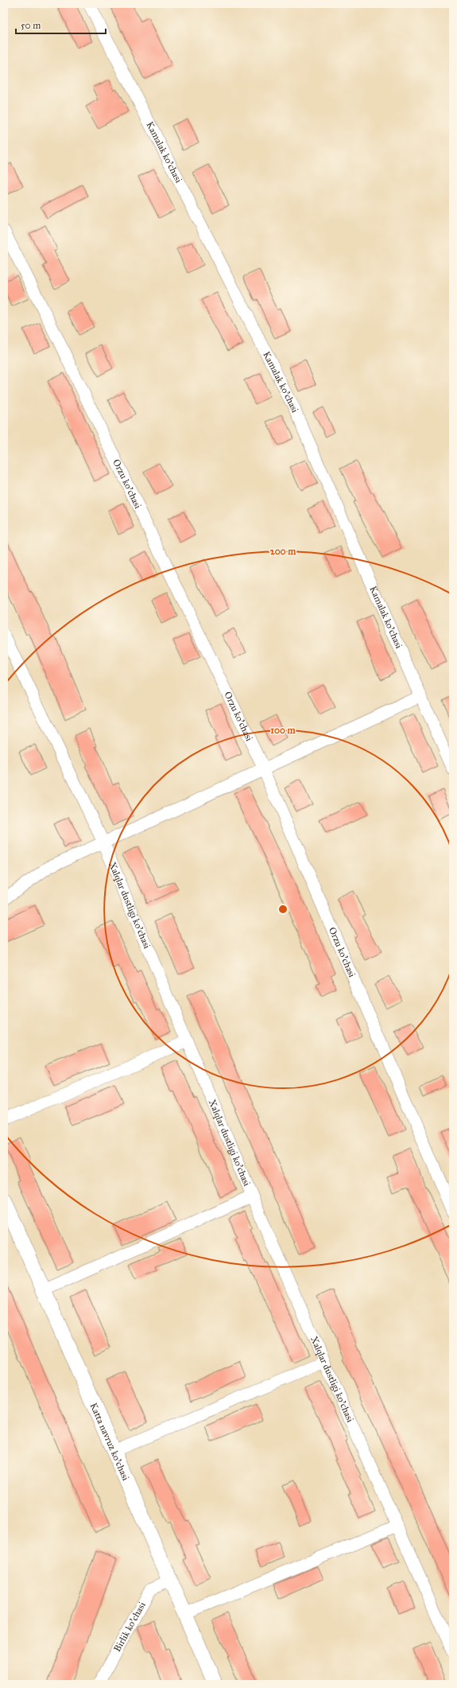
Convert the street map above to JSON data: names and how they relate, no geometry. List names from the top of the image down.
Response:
{
  "streets": {
    "street": [
      "Kamalak ko'chasi",
      "Orzu ko'chasi",
      "Xalqlar dustligi ko'chasi",
      "Katta navruz ko'chasi",
      "Birlik ko'chasi"
    ]
  },
  "crossings": [
    ["Katta navruz ko'chasi", "Birlik ko'chasi"]
  ],
  "scale_bar": "50 m",
  "rings": ["200 m", "100 m"]
}
